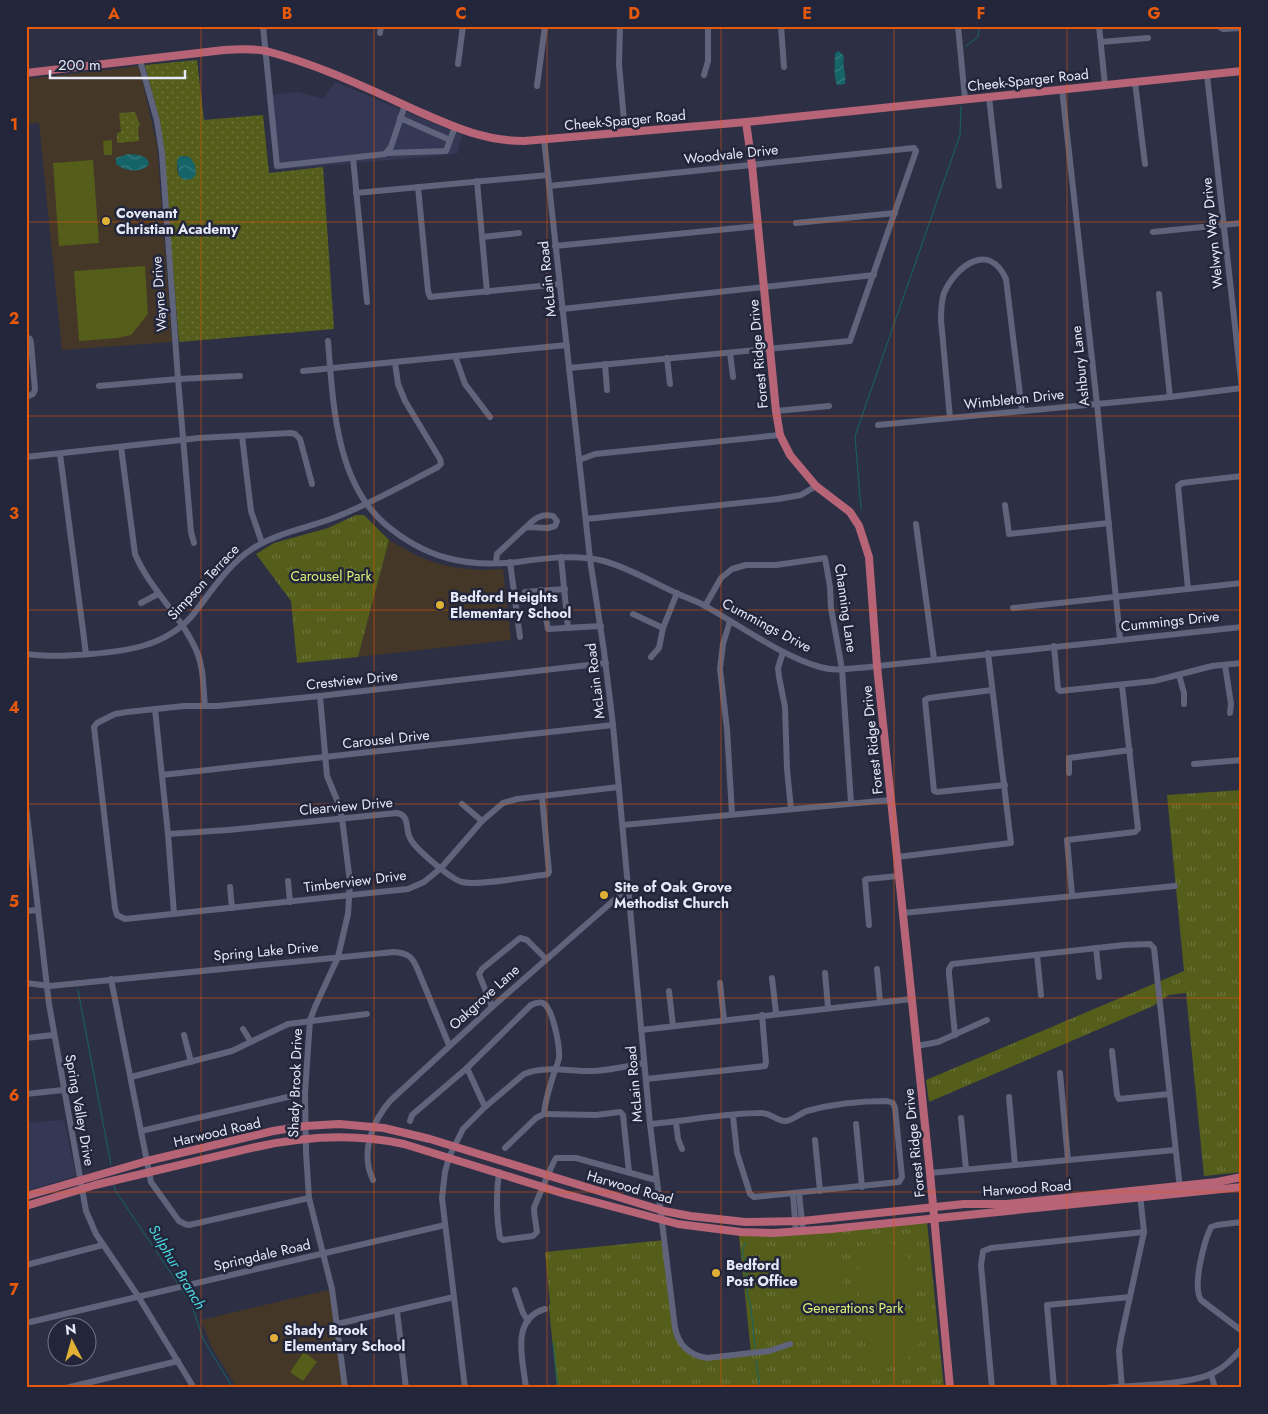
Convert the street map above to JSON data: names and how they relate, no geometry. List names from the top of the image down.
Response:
{
  "streets": {
    "main road": ["Cheek-Sparger Road", "Forest Ridge Drive", "Harwood Road"],
    "street": [
      "Woodvale Drive",
      "Welwyn Way Drive",
      "McLain Road",
      "Wayne Drive",
      "Ashbury Lane",
      "Wimbleton Drive",
      "Simpson Terrace",
      "Channing Lane",
      "Cummings Drive",
      "Crestview Drive",
      "Carousel Drive",
      "Clearview Drive",
      "Timberview Drive",
      "Spring Lake Drive",
      "Oakgrove Lane",
      "Shady Brook Drive",
      "Spring Valley Drive",
      "Springdale Road"
    ]
  },
  "crossings": [
    ["Cheek-Sparger Road", "Welwyn Way Drive"],
    ["Cheek-Sparger Road", "McLain Road"],
    ["Cheek-Sparger Road", "Wayne Drive"],
    ["Cheek-Sparger Road", "Forest Ridge Drive"],
    ["Cheek-Sparger Road", "Ashbury Lane"],
    ["Woodvale Drive", "McLain Road"],
    ["Woodvale Drive", "Forest Ridge Drive"],
    ["Welwyn Way Drive", "Wimbleton Drive"],
    ["McLain Road", "Cummings Drive"],
    ["McLain Road", "Crestview Drive"],
    ["McLain Road", "Carousel Drive"],
    ["McLain Road", "Timberview Drive"],
    ["McLain Road", "Oakgrove Lane"],
    ["McLain Road", "Harwood Road"],
    ["Forest Ridge Drive", "Cummings Drive"],
    ["Forest Ridge Drive", "Harwood Road"],
    ["Ashbury Lane", "Wimbleton Drive"],
    ["Ashbury Lane", "Cummings Drive"],
    ["Simpson Terrace", "Cummings Drive"],
    ["Channing Lane", "Cummings Drive"],
    ["Crestview Drive", "Timberview Drive"],
    ["Crestview Drive", "Shady Brook Drive"],
    ["Carousel Drive", "Shady Brook Drive"],
    ["Clearview Drive", "Timberview Drive"],
    ["Clearview Drive", "Shady Brook Drive"],
    ["Timberview Drive", "Shady Brook Drive"],
    ["Spring Lake Drive", "Oakgrove Lane"],
    ["Spring Lake Drive", "Shady Brook Drive"],
    ["Spring Lake Drive", "Spring Valley Drive"],
    ["Oakgrove Lane", "Harwood Road"],
    ["Shady Brook Drive", "Harwood Road"],
    ["Shady Brook Drive", "Springdale Road"],
    ["Spring Valley Drive", "Harwood Road"],
    ["Spring Valley Drive", "Springdale Road"]
  ],
  "water": ["Sulphur Branch"],
  "parks": ["Carousel Park", "Generations Park"],
  "places": [
    "Covenant Christian Academy",
    "Bedford Heights Elementary School",
    "Site of Oak Grove Methodist Church",
    "Bedford Post Office",
    "Shady Brook Elementary School"
  ],
  "scale_bar": "200 m",
  "north": "top",
  "grid": {
    "columns": [
      "A",
      "B",
      "C",
      "D",
      "E",
      "F",
      "G"
    ],
    "rows": [
      "1",
      "2",
      "3",
      "4",
      "5",
      "6",
      "7"
    ]
  }
}
